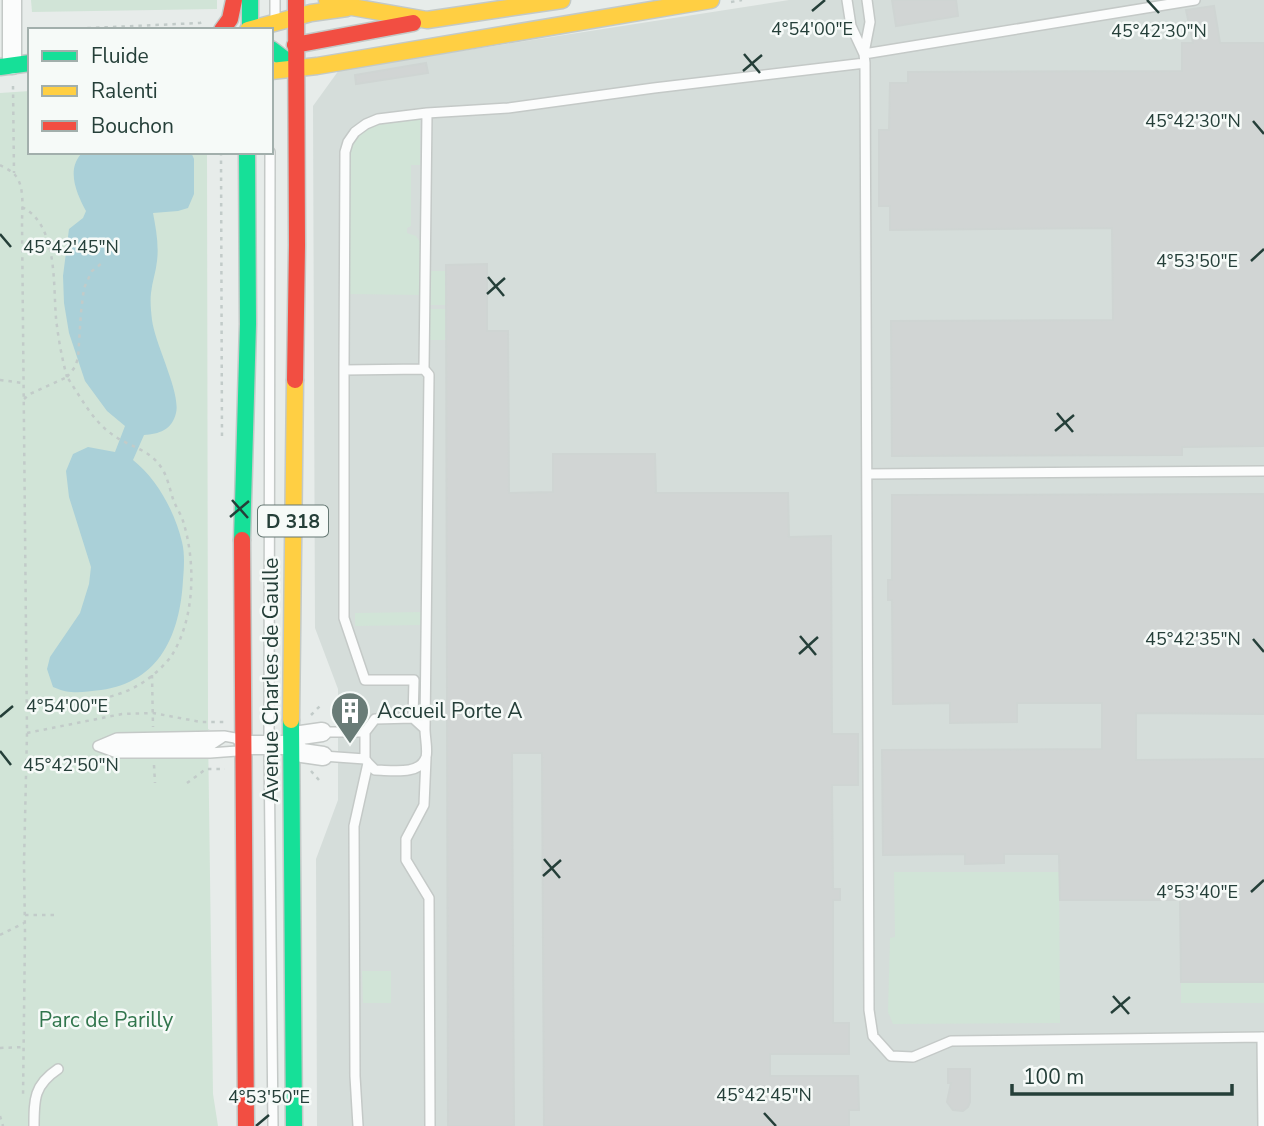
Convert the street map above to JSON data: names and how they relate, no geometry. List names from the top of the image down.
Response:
{
  "streets": {
    "main road": ["D 318", "Avenue Charles de Gaulle"]
  },
  "parks": ["Parc de Parilly"],
  "places": {
    "building": ["Accueil Porte A"]
  },
  "legend": ["Fluide", "Ralenti", "Bouchon"],
  "scale_bar": "100 m",
  "coordinates": [
    "4°54'00\"E",
    "45°42'30\"N",
    "45°42'45\"N",
    "4°53'50\"E",
    "45°42'35\"N",
    "45°42'50\"N",
    "4°53'40\"E"
  ]
}
